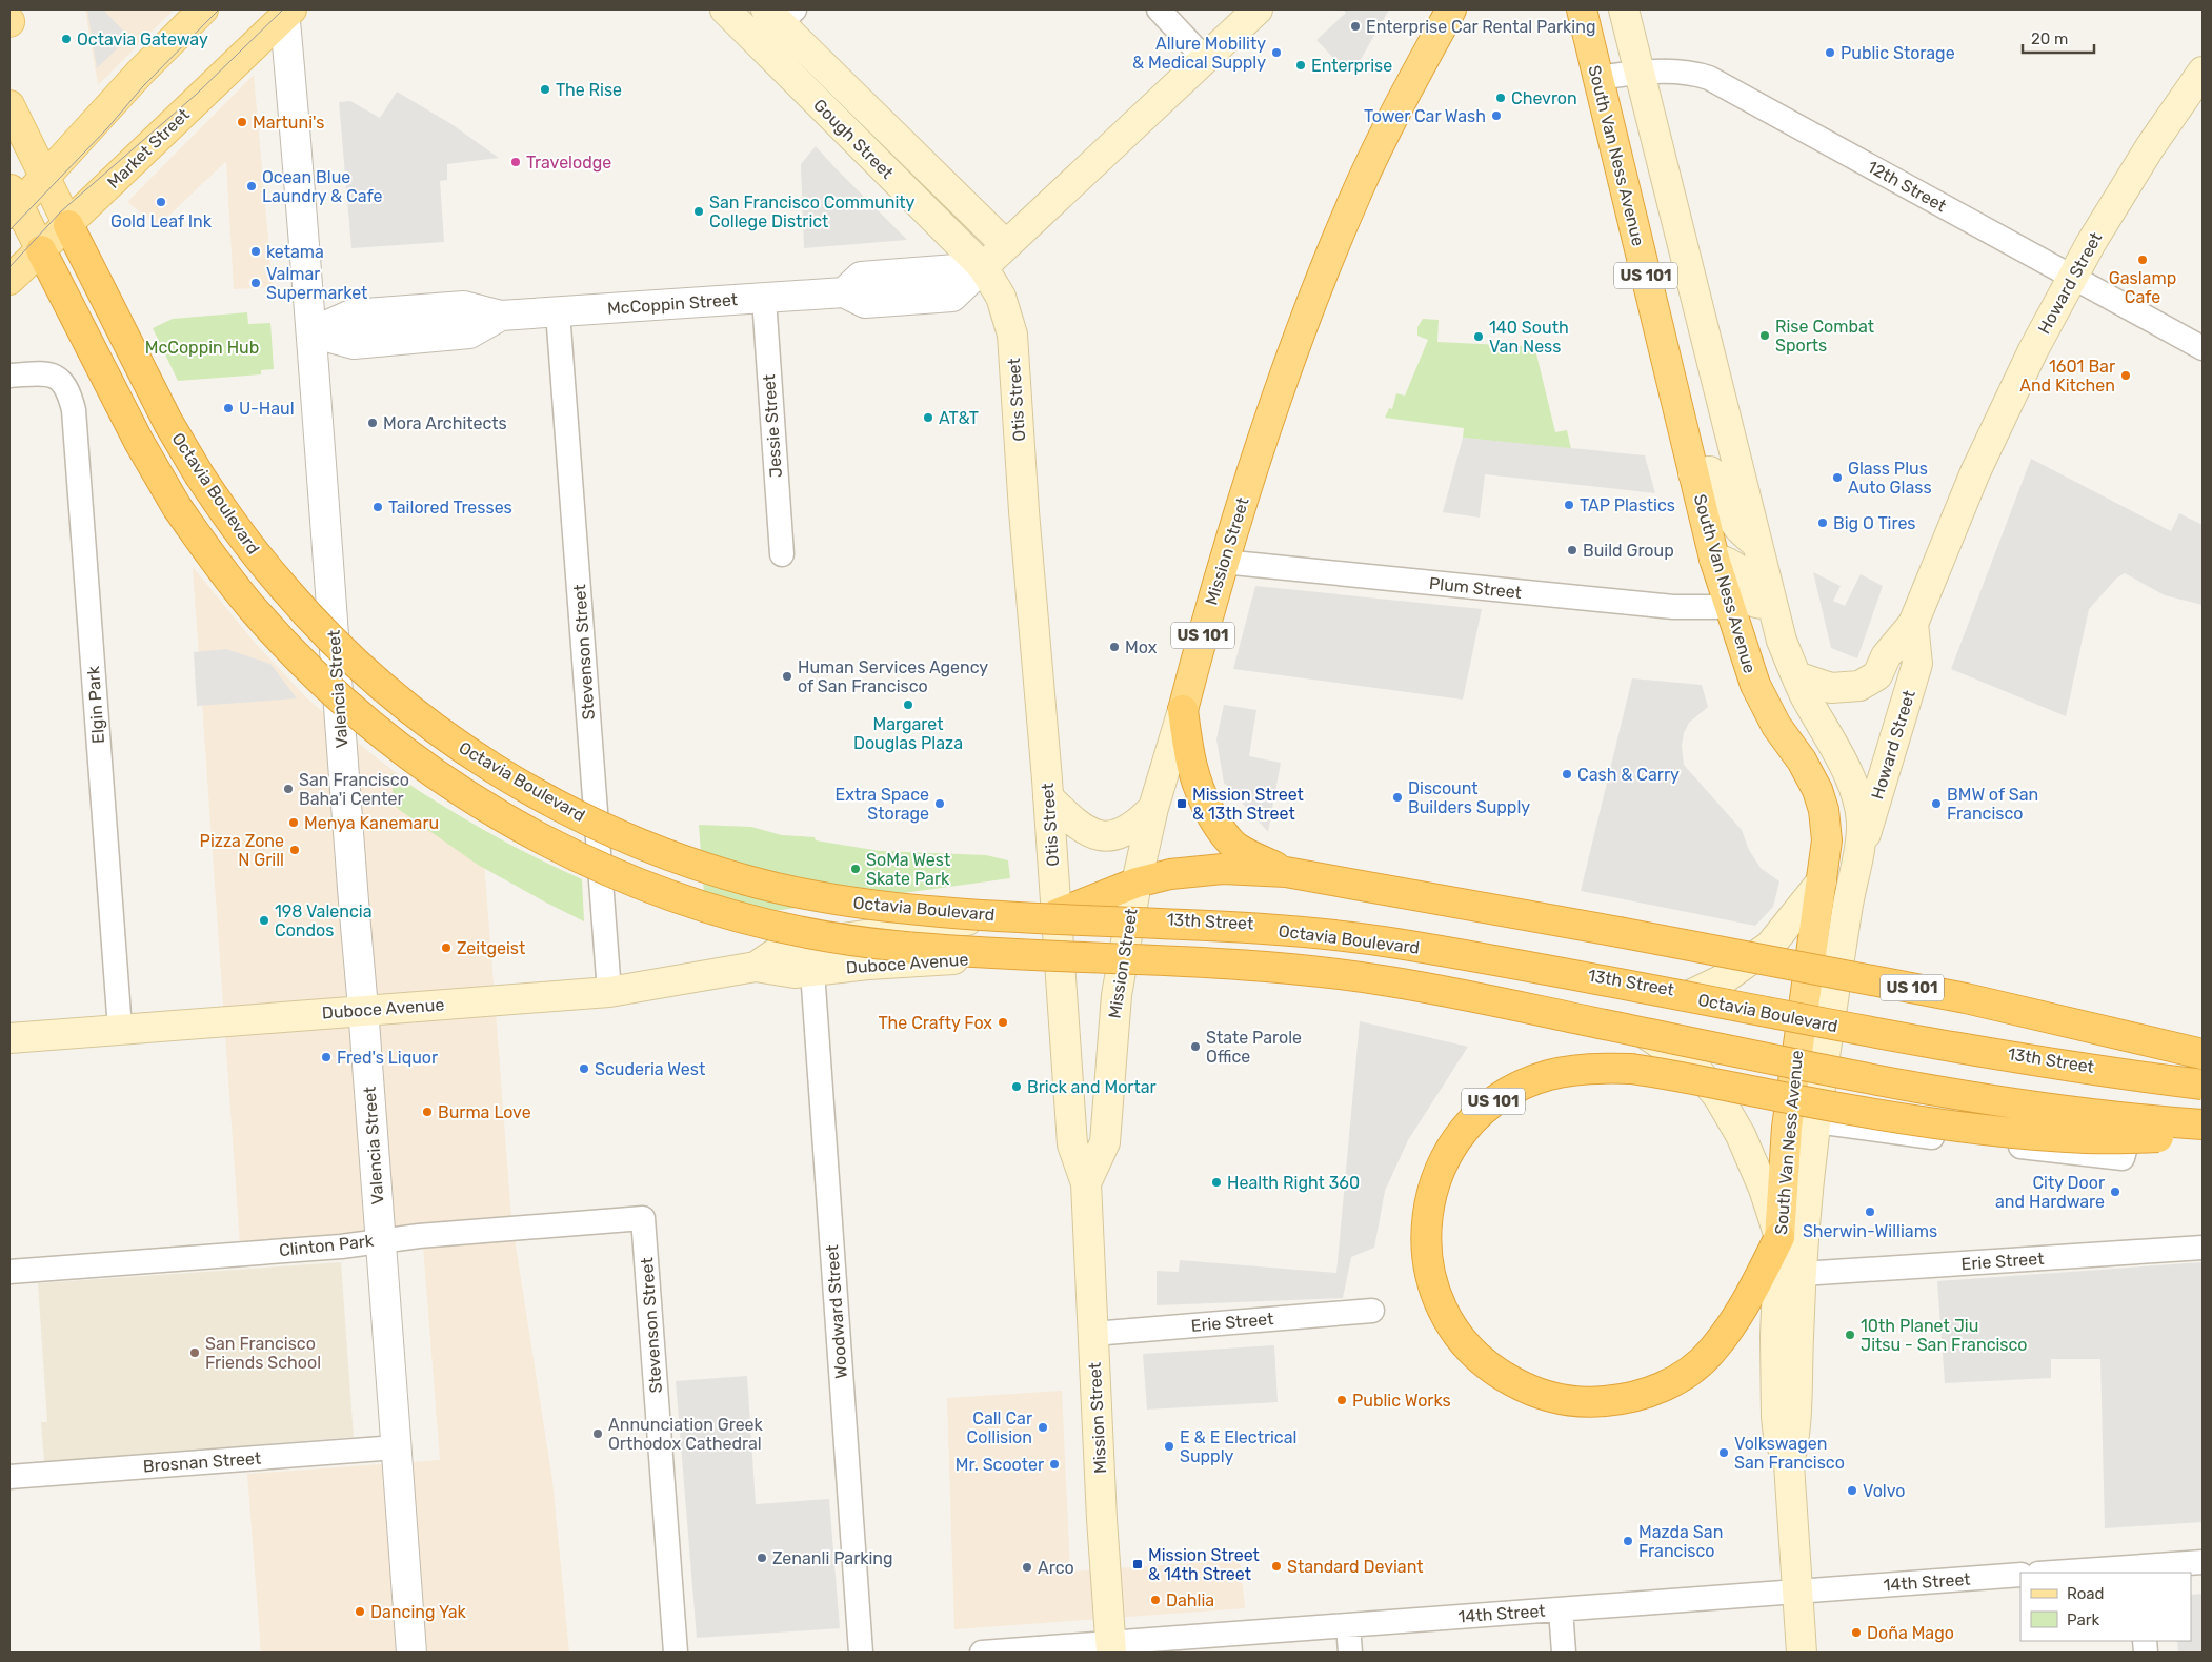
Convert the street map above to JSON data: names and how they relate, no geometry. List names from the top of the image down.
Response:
{
  "streets": {
    "highway": [
      "South Van Ness Avenue",
      "US 101",
      "Octavia Boulevard",
      "Mission Street"
    ],
    "main road": [
      "Gough Street",
      "Market Street",
      "Howard Street",
      "Otis Street",
      "13th Street",
      "Duboce Avenue"
    ],
    "street": [
      "12th Street",
      "McCoppin Street",
      "Jessie Street",
      "Plum Street",
      "Stevenson Street",
      "Valencia Street",
      "Elgin Park",
      "Clinton Park",
      "Erie Street",
      "Woodward Street",
      "Brosnan Street",
      "14th Street"
    ]
  },
  "crossings": [
    ["Gough Street", "McCoppin Street"],
    ["Gough Street", "Otis Street"],
    ["Market Street", "Octavia Boulevard"],
    ["Market Street", "Valencia Street"],
    ["South Van Ness Avenue", "12th Street"],
    ["South Van Ness Avenue", "US 101"],
    ["South Van Ness Avenue", "Howard Street"],
    ["South Van Ness Avenue", "Plum Street"],
    ["South Van Ness Avenue", "13th Street"],
    ["South Van Ness Avenue", "Erie Street"],
    ["South Van Ness Avenue", "14th Street"],
    ["12th Street", "Howard Street"],
    ["US 101", "Mission Street"],
    ["McCoppin Street", "Otis Street"],
    ["McCoppin Street", "Jessie Street"],
    ["McCoppin Street", "Stevenson Street"],
    ["McCoppin Street", "Valencia Street"],
    ["Otis Street", "Mission Street"],
    ["Otis Street", "13th Street"],
    ["Otis Street", "Duboce Avenue"],
    ["Octavia Boulevard", "13th Street"],
    ["Mission Street", "Plum Street"],
    ["Mission Street", "13th Street"],
    ["Mission Street", "Duboce Avenue"],
    ["Mission Street", "Erie Street"],
    ["Mission Street", "14th Street"],
    ["Stevenson Street", "Duboce Avenue"],
    ["Stevenson Street", "Clinton Park"],
    ["Valencia Street", "Duboce Avenue"],
    ["Valencia Street", "Clinton Park"],
    ["Valencia Street", "Brosnan Street"],
    ["Elgin Park", "Duboce Avenue"],
    ["13th Street", "Duboce Avenue"],
    ["Duboce Avenue", "Woodward Street"]
  ],
  "parks": ["McCoppin Hub"],
  "places": {
    "other": [
      "Enterprise Car Rental Parking",
      "Octavia Gateway",
      "Allure Mobility & Medical Supply",
      "Public Storage",
      "Enterprise",
      "The Rise",
      "Chevron",
      "Tower Car Wash",
      "Martuni's",
      "Travelodge",
      "Ocean Blue Laundry & Cafe",
      "Gold Leaf Ink",
      "San Francisco Community College District",
      "ketama",
      "Gaslamp Cafe",
      "Valmar Supermarket",
      "Rise Combat Sports",
      "140 South Van Ness",
      "1601 Bar And Kitchen",
      "U-Haul",
      "AT&T",
      "Mora Architects",
      "Glass Plus Auto Glass",
      "TAP Plastics",
      "Tailored Tresses",
      "Big O Tires",
      "Build Group",
      "Mox",
      "Human Services Agency of San Francisco",
      "Margaret Douglas Plaza",
      "Cash & Carry",
      "San Francisco Baha'i Center",
      "Discount Builders Supply",
      "Extra Space Storage",
      "BMW of San Francisco",
      "Menya Kanemaru",
      "Pizza Zone N Grill",
      "SoMa West Skate Park",
      "198 Valencia Condos",
      "Zeitgeist",
      "The Crafty Fox",
      "State Parole Office",
      "Fred's Liquor",
      "Scuderia West",
      "Brick and Mortar",
      "Burma Love",
      "Health Right 360",
      "City Door and Hardware",
      "Sherwin-Williams",
      "10th Planet Jiu Jitsu - San Francisco",
      "San Francisco Friends School",
      "Public Works",
      "Call Car Collision",
      "Annunciation Greek Orthodox Cathedral",
      "E & E Electrical Supply",
      "Volkswagen San Francisco",
      "Mr. Scooter",
      "Volvo",
      "Mazda San Francisco",
      "Zenanli Parking",
      "Standard Deviant",
      "Arco",
      "Dahlia",
      "Dancing Yak",
      "Doña Mago"
    ],
    "transit": ["Mission Street & 13th Street", "Mission Street & 14th Street"]
  },
  "legend": ["Road", "Park"],
  "scale_bar": "20 m"
}
